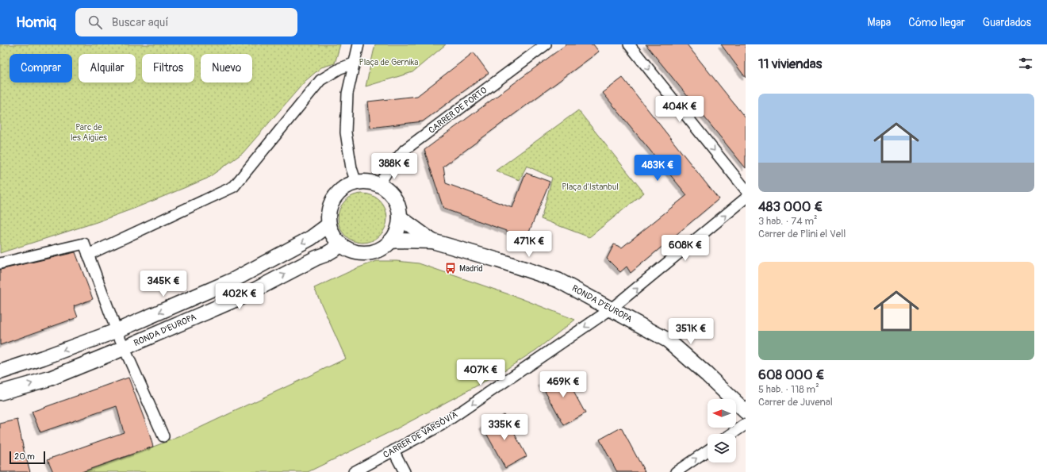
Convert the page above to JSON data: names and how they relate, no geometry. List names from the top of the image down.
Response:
{
  "streets": {
    "street": ["CARRER DE PORTO", "RONDA D'EUROPA", "CARRER DE VARSÒVIA"]
  },
  "crossings": [
    ["CARRER DE PORTO", "RONDA D'EUROPA"],
    ["RONDA D'EUROPA", "CARRER DE VARSÒVIA"]
  ],
  "parks": ["Plaça de Gernika", "Parc de les Aigües", "Plaça d'Istanbul"],
  "places": {
    "bus stop": ["Madrid"]
  },
  "scale_bar": "20 m",
  "north": "left",
  "page": {
    "header": "Homiq",
    "search": "Buscar aquí",
    "nav": ["Mapa", "Cómo llegar", "Guardados"],
    "heading": "11 viviendas",
    "chip": [
      "Comprar",
      "Alquilar",
      "Filtros",
      "Nuevo"
    ],
    "list": [
      {
        "name": "483 000 €",
        "note": "3 hab. · 74 m² · Carrer de Plini el Vell"
      },
      {
        "name": "608 000 €",
        "note": "5 hab. · 118 m² · Carrer de Juvenal"
      }
    ],
    "price": [
      "404K €",
      "388K €",
      "483K €",
      "471K €",
      "608K €",
      "345K €",
      "402K €",
      "351K €",
      "407K €",
      "469K €",
      "335K €"
    ],
    "scale": "20 m"
  }
}
